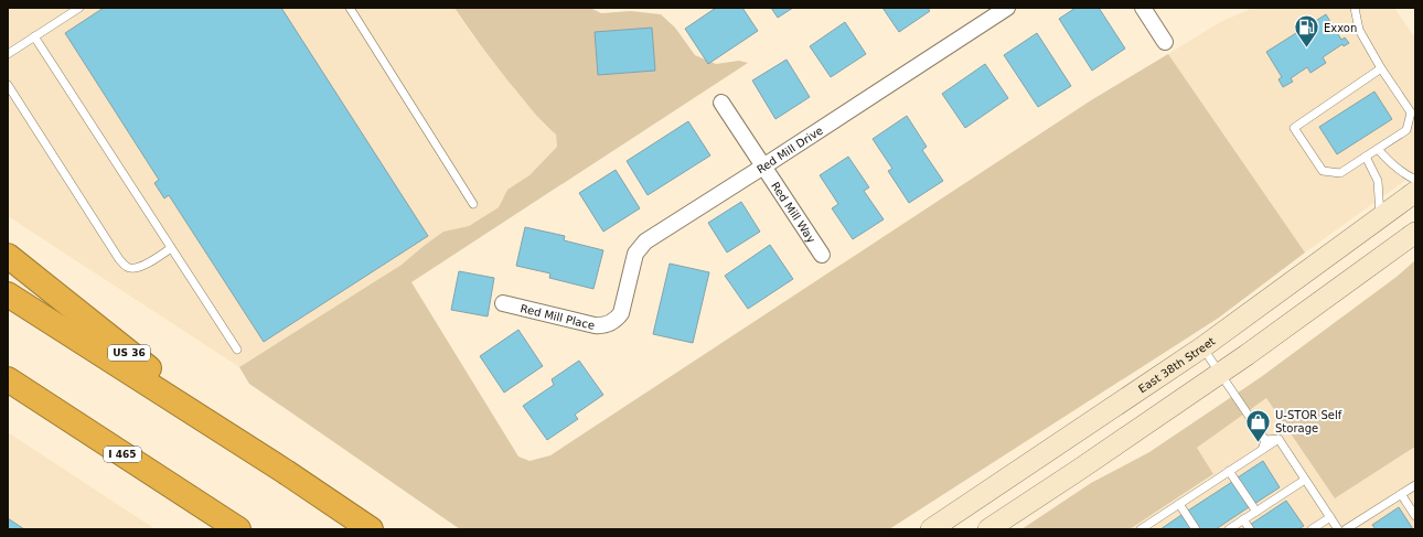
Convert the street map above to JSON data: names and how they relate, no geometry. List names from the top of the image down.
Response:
{
  "streets": {
    "highway": ["US 36", "I 465"],
    "main road": ["East 38th Street"],
    "street": ["Red Mill Drive", "Red Mill Way", "Red Mill Place"]
  },
  "crossings": [
    ["Red Mill Drive", "Red Mill Way"],
    ["Red Mill Drive", "Red Mill Place"]
  ],
  "places": {
    "fuel station": ["Exxon"],
    "shop": ["U-STOR Self Storage"]
  }
}
